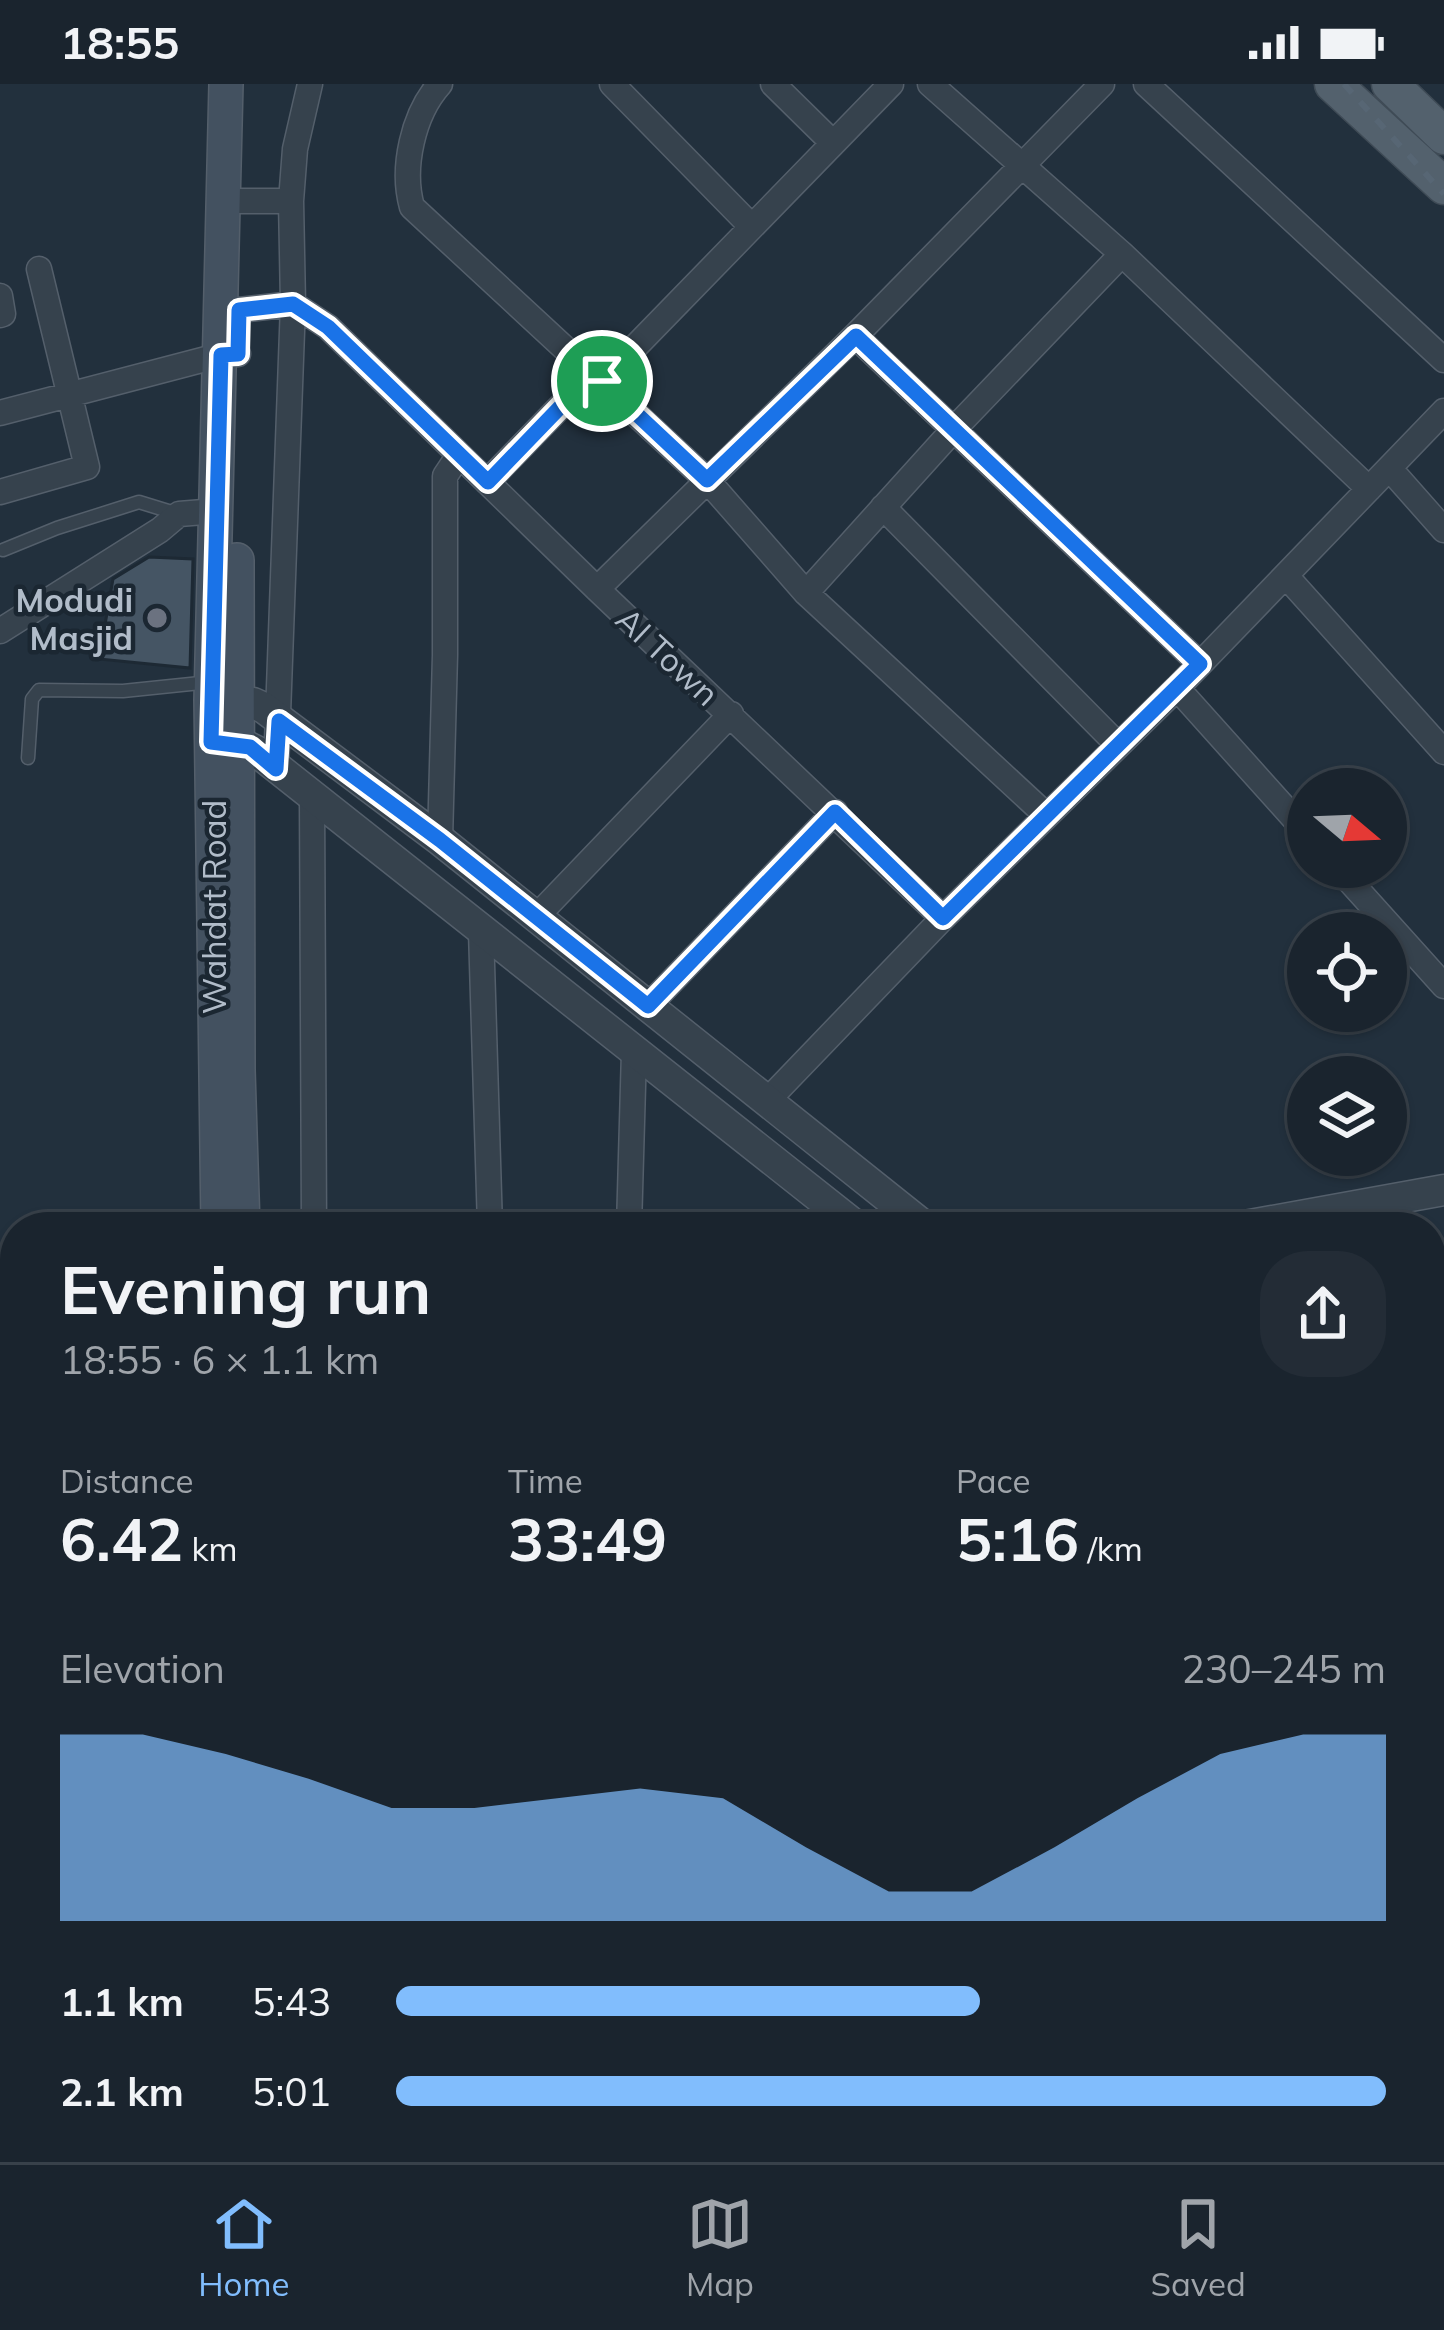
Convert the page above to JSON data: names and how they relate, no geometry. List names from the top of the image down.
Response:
{
  "streets": {
    "main road": ["Wahdat Road"],
    "street": ["AI Town"]
  },
  "places": ["Modudi Masjid"],
  "north": "right",
  "page": {
    "status": "18:55",
    "heading": ["Evening run", "18:55 · 6 × 1.1 km"],
    "stats": [
      ["Distance", "6.42 km"],
      ["Time", "33:49"],
      ["Pace", "5:16 /km"]
    ],
    "chart": ["Elevation", "230–245 m"],
    "list": [
      {
        "name": "1.1 km",
        "note": "5:43"
      },
      {
        "name": "2.1 km",
        "note": "5:01"
      }
    ],
    "tabs": ["Home", "Map", "Saved"]
  }
}
